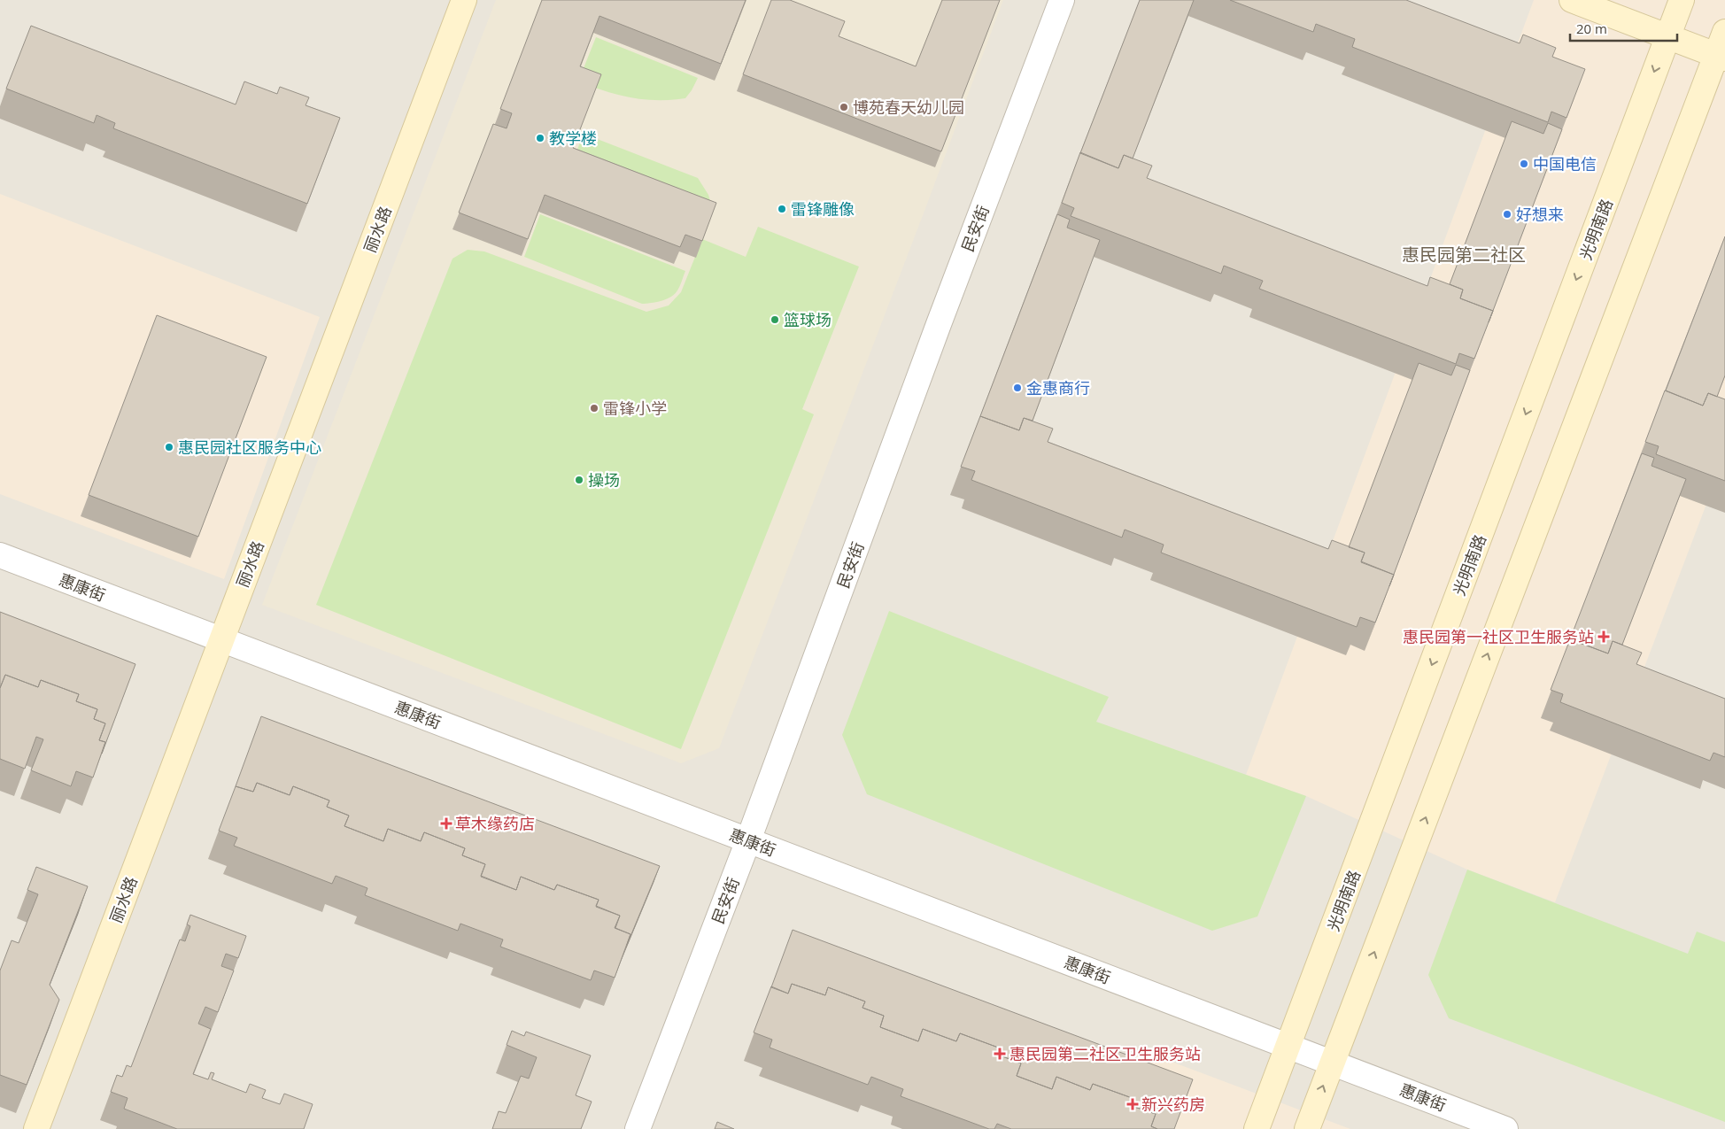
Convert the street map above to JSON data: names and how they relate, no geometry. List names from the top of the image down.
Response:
{
  "streets": {
    "main road": ["丽水路", "光明南路"],
    "street": ["民安街", "惠康街"]
  },
  "crossings": [
    ["民安街", "惠康街"],
    ["丽水路", "惠康街"],
    ["光明南路", "惠康街"]
  ],
  "districts": ["惠民园第二社区"],
  "places": {
    "other": [
      "博苑春天幼儿园",
      "教学楼",
      "中国电信",
      "雷锋雕像",
      "好想来",
      "篮球场",
      "金惠商行",
      "雷锋小学",
      "惠民园社区服务中心",
      "操场"
    ],
    "health": [
      "惠民园第一社区卫生服务站",
      "草木缘药店",
      "惠民园第二社区卫生服务站",
      "新兴药房"
    ]
  },
  "scale_bar": "20 m"
}
